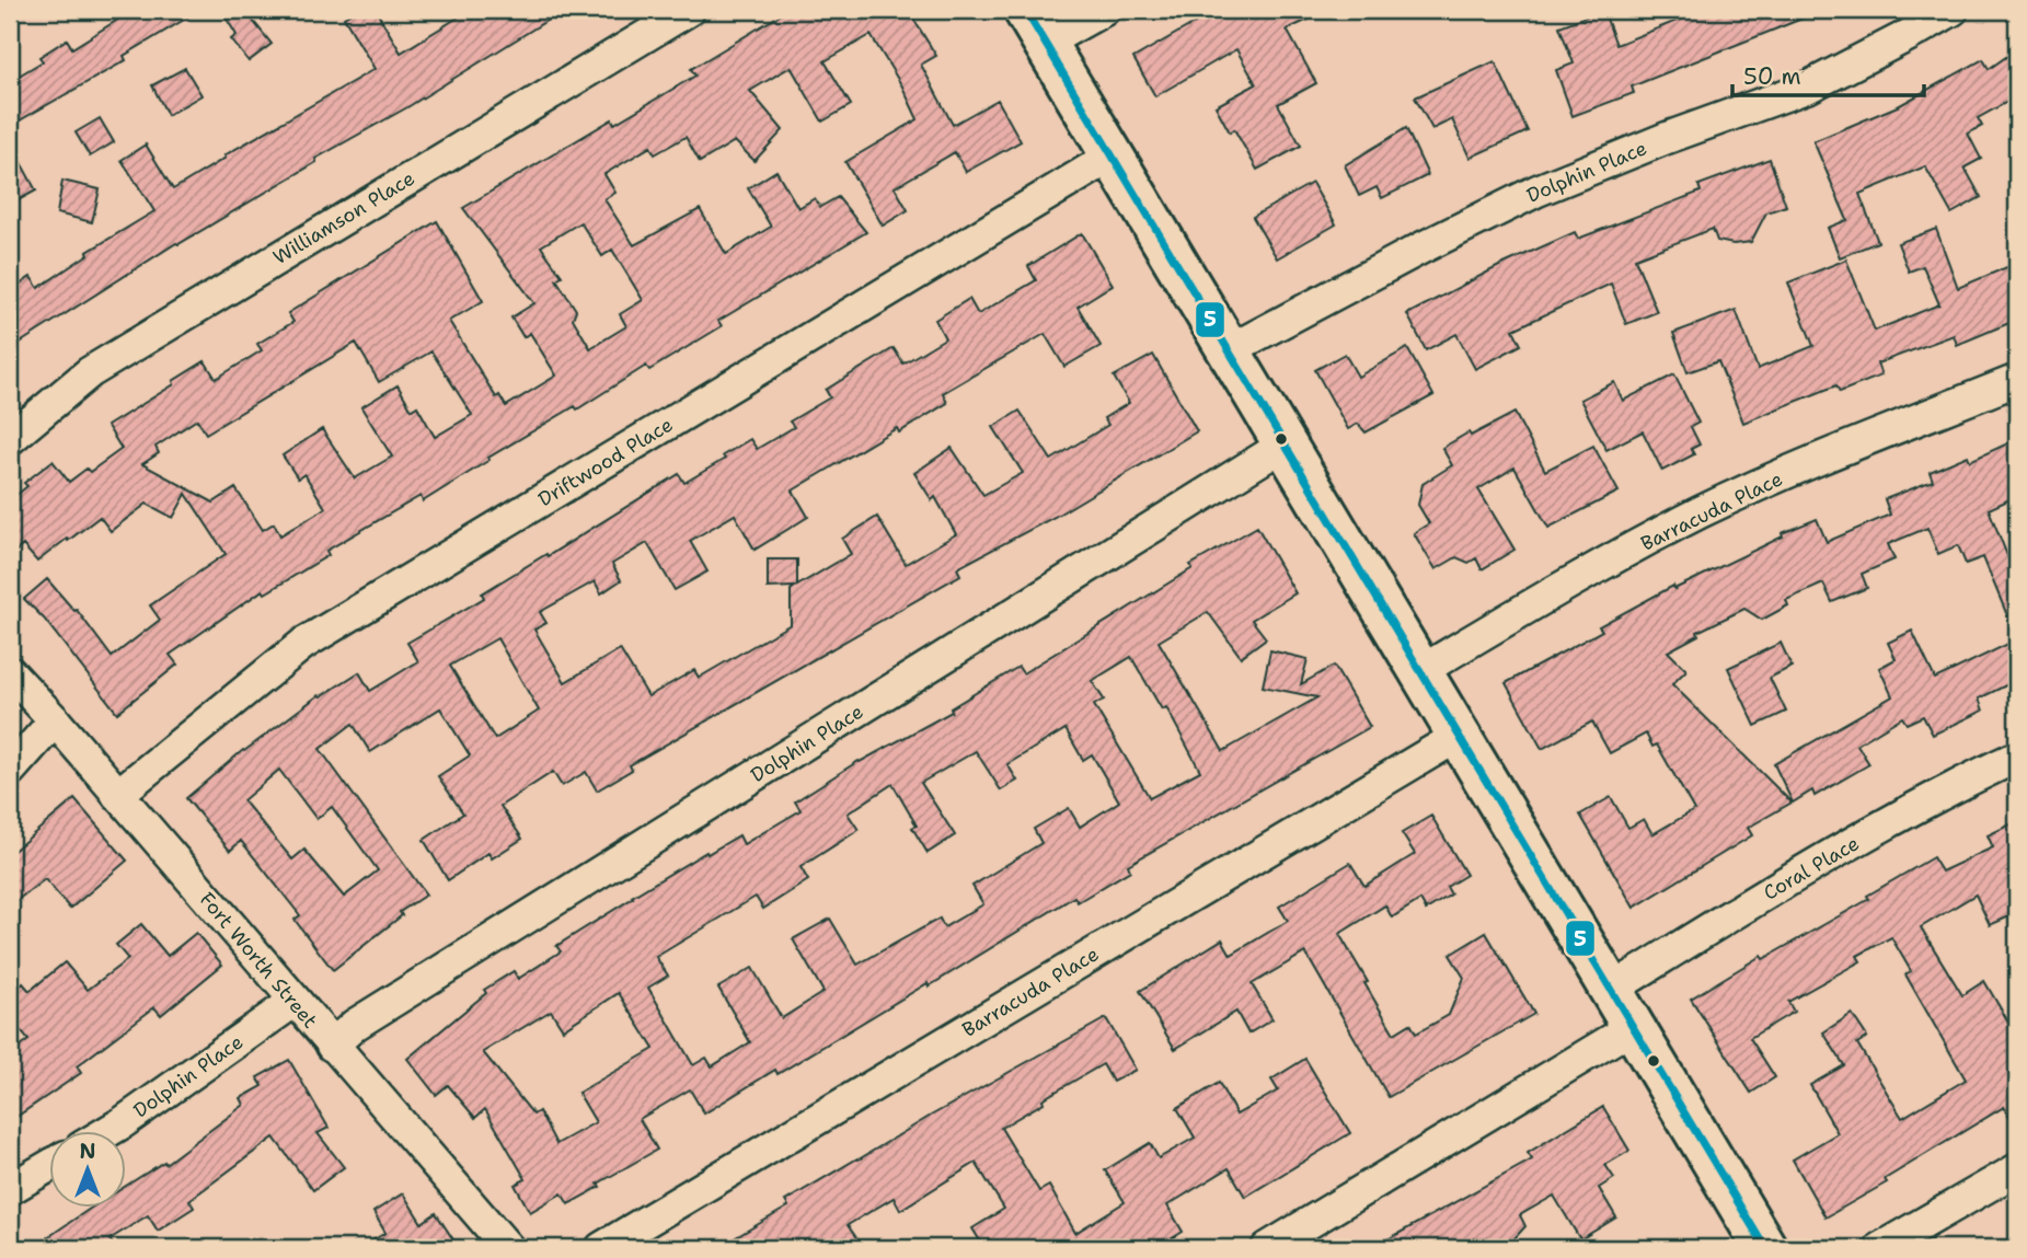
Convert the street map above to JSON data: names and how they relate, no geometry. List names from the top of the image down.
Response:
{
  "streets": {
    "street": [
      "Dolphin Place",
      "Williamson Place",
      "Driftwood Place",
      "Barracuda Place",
      "Coral Place",
      "Fort Worth Street"
    ]
  },
  "crossings": [
    ["Dolphin Place", "Fort Worth Street"],
    ["Driftwood Place", "Fort Worth Street"]
  ],
  "lines": ["transit line 5"],
  "scale_bar": "50 m",
  "north": "top"
}
